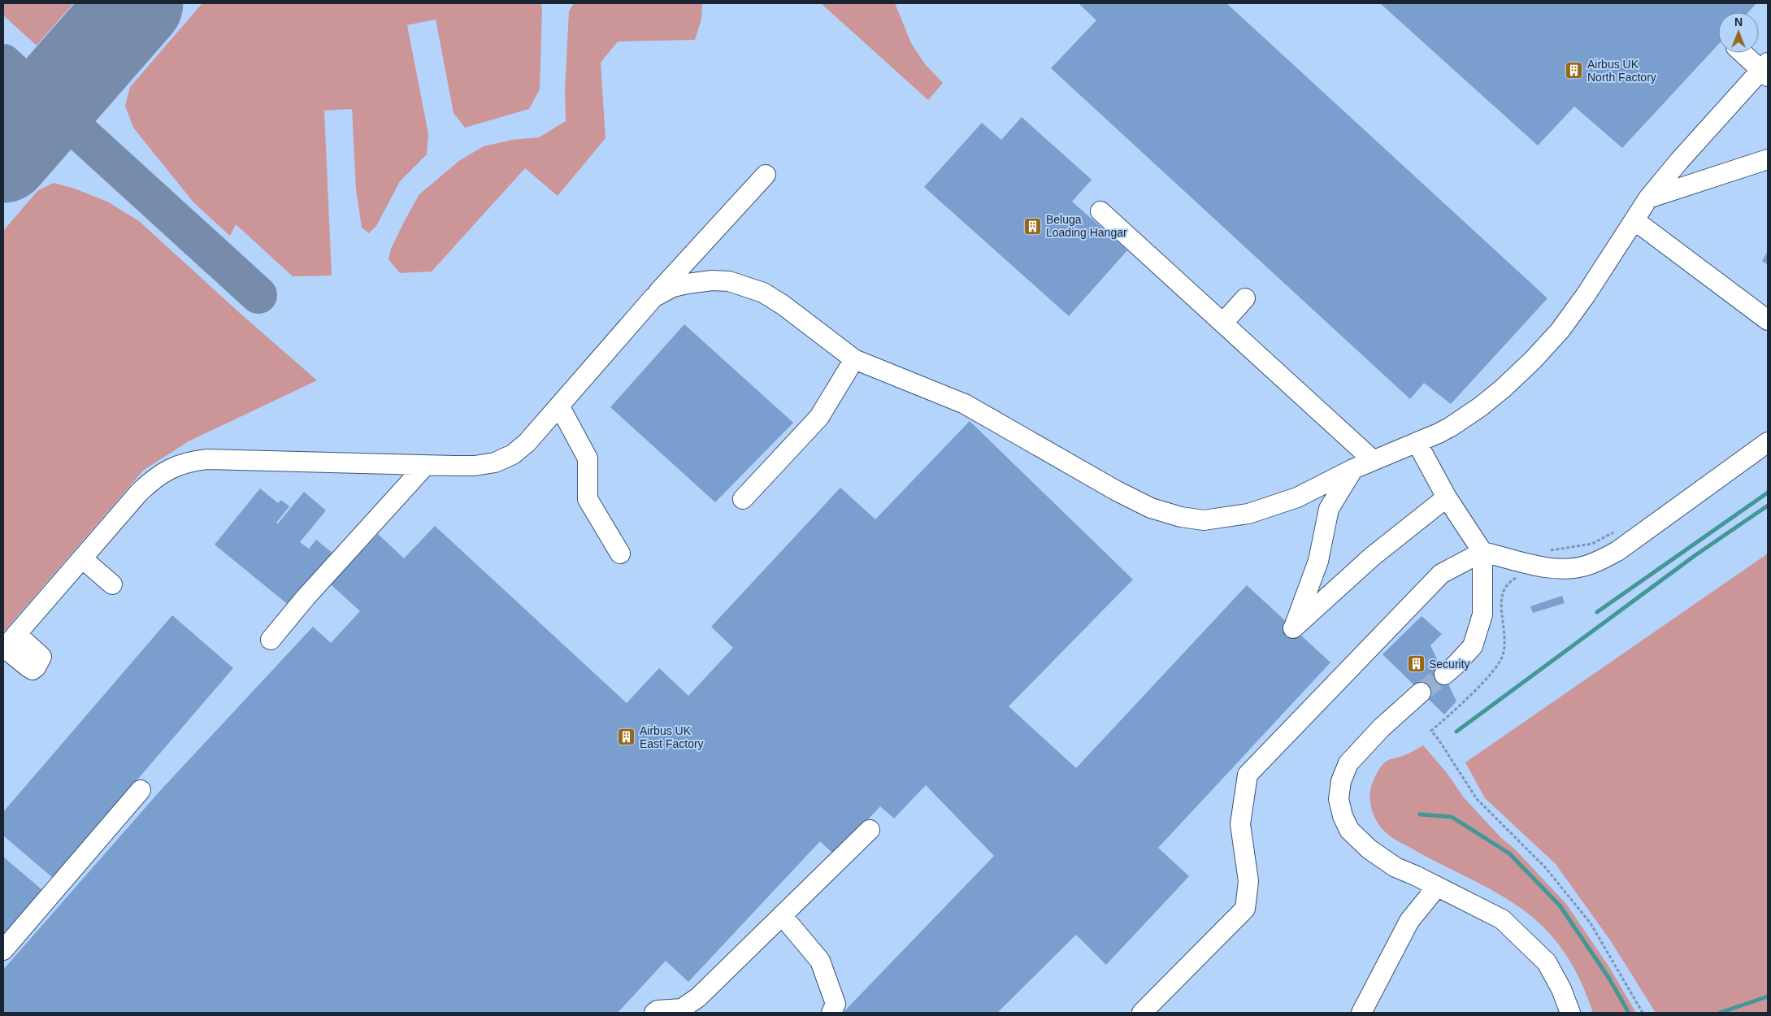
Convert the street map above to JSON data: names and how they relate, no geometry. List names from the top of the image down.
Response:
{
  "places": {
    "building": [
      "Airbus UK North Factory",
      "Beluga Loading Hangar",
      "Security",
      "Airbus UK East Factory"
    ]
  },
  "north": "top"
}
